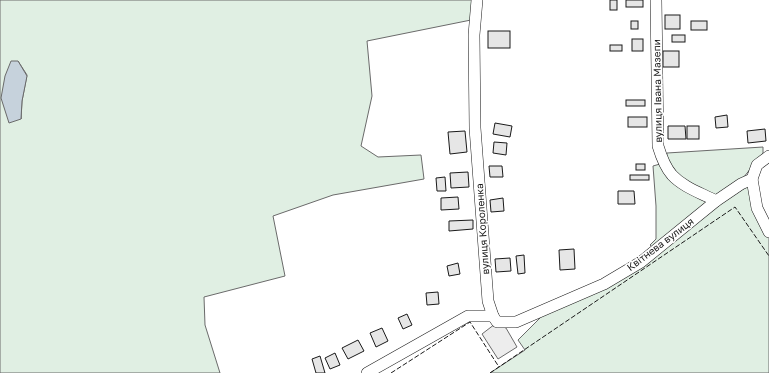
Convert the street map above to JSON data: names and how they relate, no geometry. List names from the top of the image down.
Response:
{
  "streets": {
    "street": ["вулиця Івана Мазепи", "вулиця Короленка", "Квітнева вулиця"]
  },
  "crossings": [
    ["вулиця Івана Мазепи", "Квітнева вулиця"],
    ["вулиця Короленка", "Квітнева вулиця"]
  ]
}
